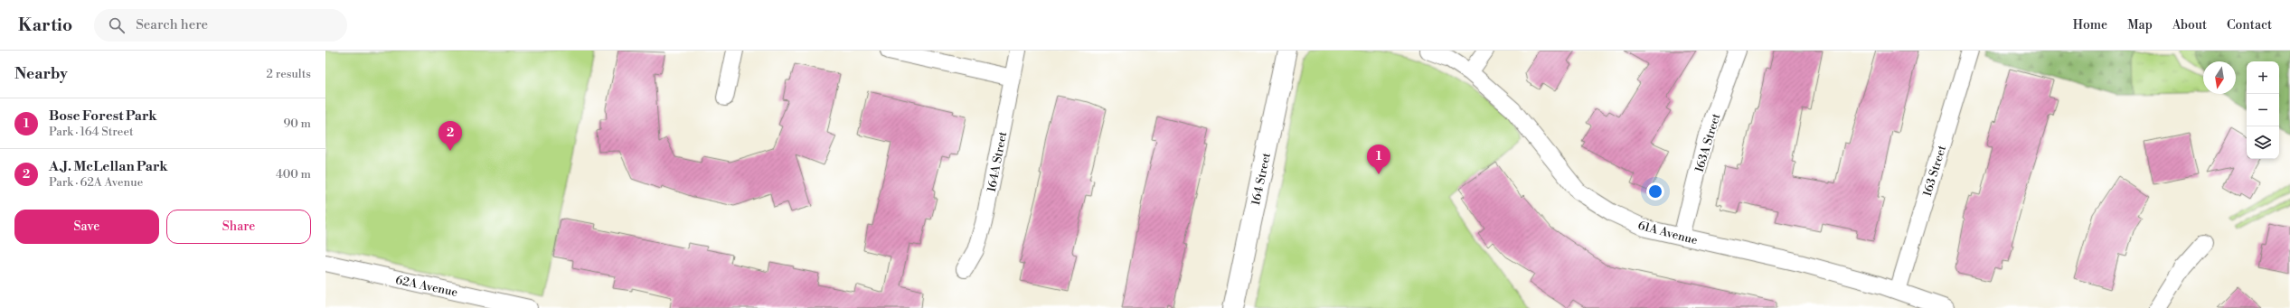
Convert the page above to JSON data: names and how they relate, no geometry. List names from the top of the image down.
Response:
{
  "streets": {
    "street": [
      "163A Street",
      "164A Street",
      "163 Street",
      "164 Street",
      "61A Avenue",
      "62A Avenue"
    ]
  },
  "crossings": [
    ["163A Street", "61A Avenue"],
    ["163 Street", "61A Avenue"]
  ],
  "north": "bottom",
  "page": {
    "header": "Kartio",
    "search": "Search here",
    "nav": [
      "Home",
      "Map",
      "About",
      "Contact"
    ],
    "heading": ["Nearby", "2 results"],
    "map_buttons": ["+", "−"],
    "list": [
      {
        "mark": "1",
        "name": "Bose Forest Park",
        "note": "Park · 164 Street",
        "value": "90 m"
      },
      {
        "mark": "2",
        "name": "A.J. McLellan Park",
        "note": "Park · 62A Avenue",
        "value": "400 m"
      }
    ],
    "pins": ["2", "1"],
    "buttons": ["Save", "Share"]
  }
}
